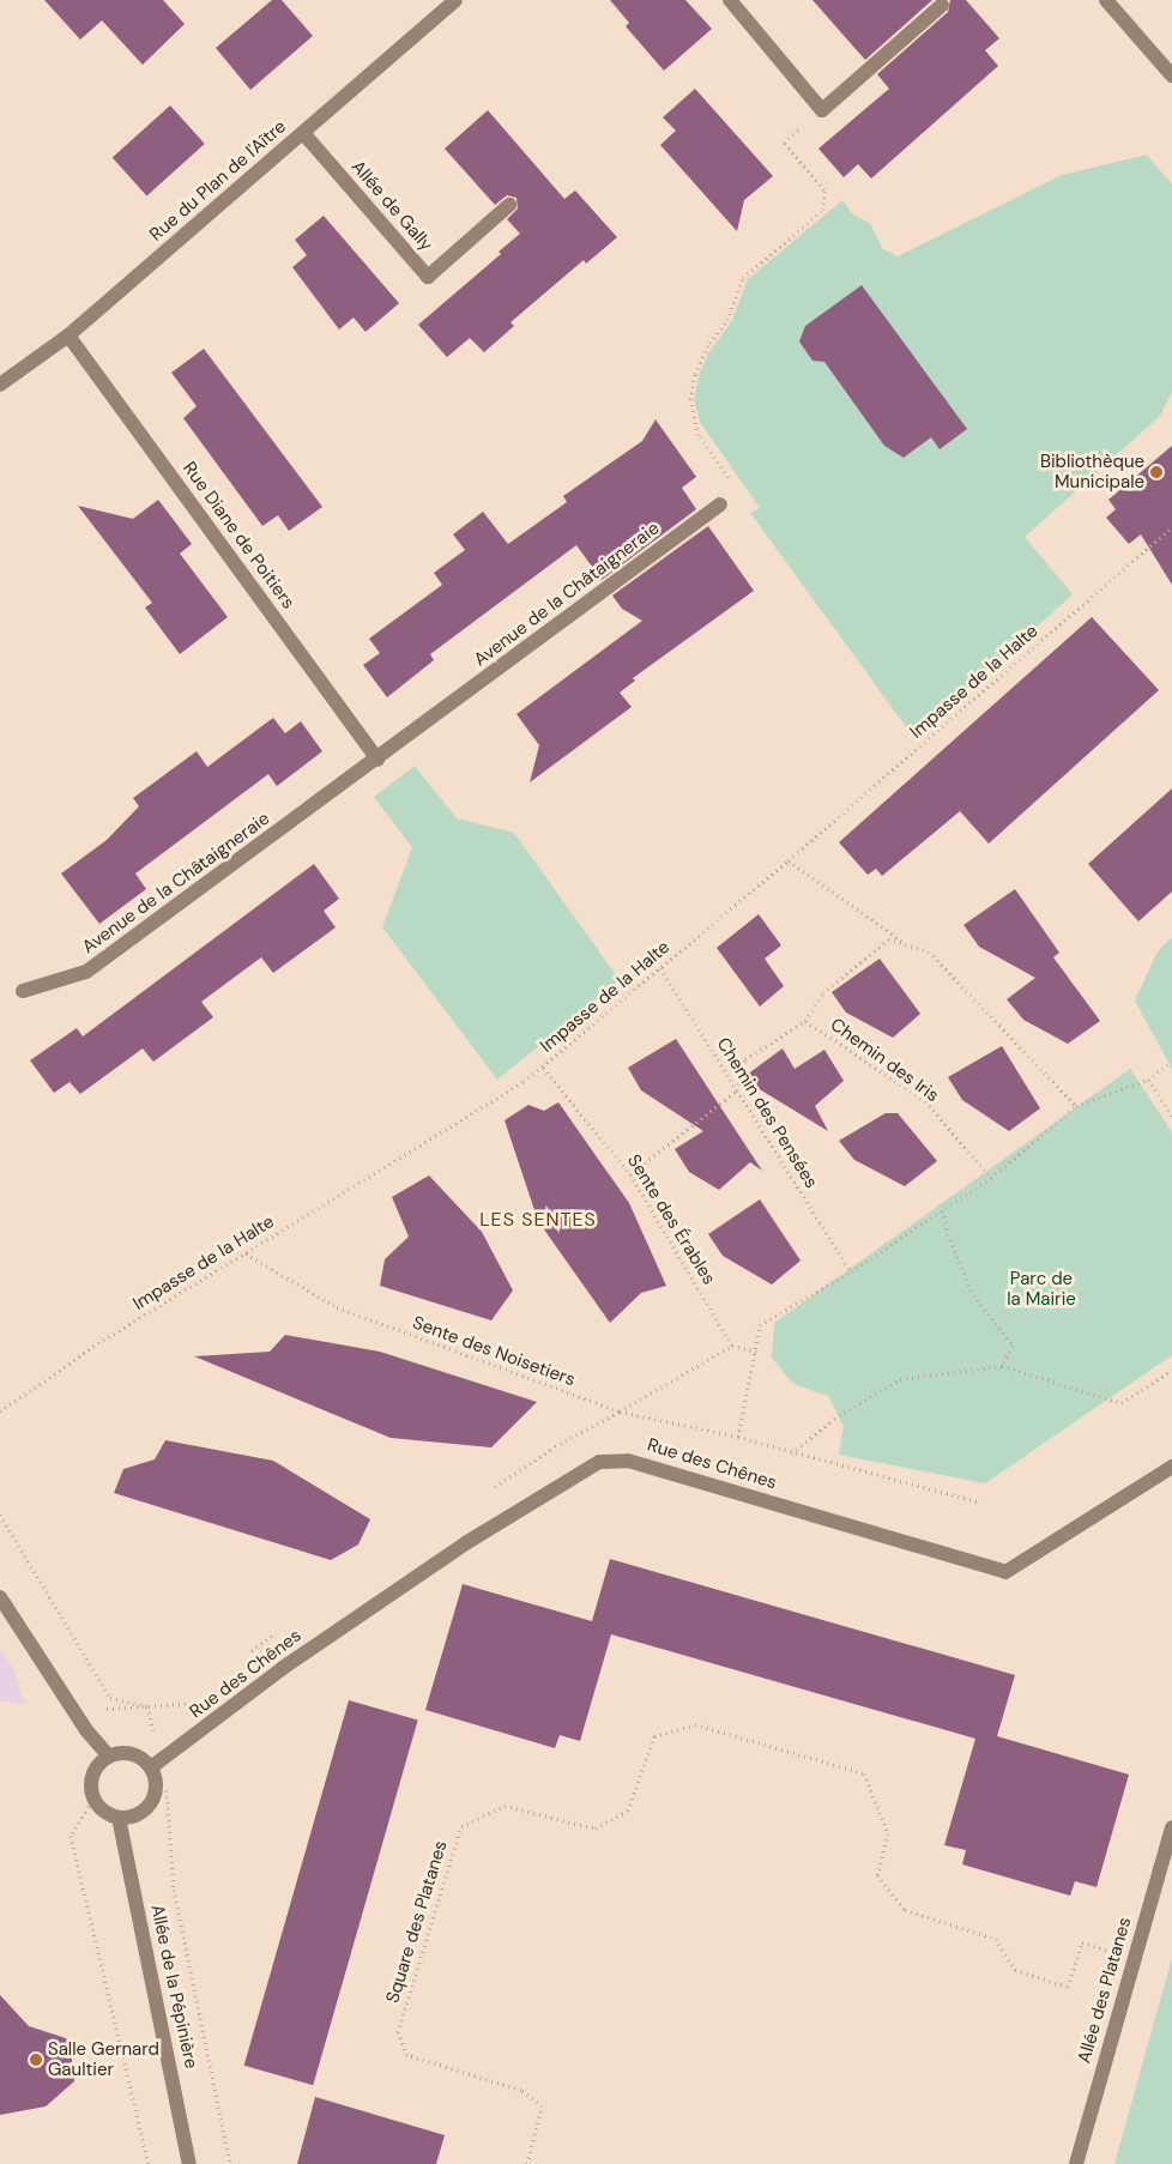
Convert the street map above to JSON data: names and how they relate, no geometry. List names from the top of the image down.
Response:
{
  "streets": {
    "street": [
      "Rue du Plan de l'Aître",
      "Allée de Gally",
      "Rue Diane de Poitiers",
      "Avenue de la Châtaigneraie",
      "Rue des Chênes",
      "Allée de la Pépinière",
      "Allée des Platanes"
    ],
    "path": [
      "Impasse de la Halte",
      "Chemin des Iris",
      "Chemin des Pensées",
      "Sente des Érables",
      "Sente des Noisetiers",
      "Square des Platanes"
    ]
  },
  "crossings": [
    ["Rue du Plan de l'Aître", "Allée de Gally"],
    ["Rue du Plan de l'Aître", "Rue Diane de Poitiers"],
    ["Rue Diane de Poitiers", "Avenue de la Châtaigneraie"],
    ["Impasse de la Halte", "Chemin des Pensées"],
    ["Impasse de la Halte", "Sente des Érables"],
    ["Impasse de la Halte", "Sente des Noisetiers"],
    ["Rue des Chênes", "Allée de la Pépinière"],
    ["Square des Platanes", "Allée des Platanes"]
  ],
  "districts": ["LES SENTES"],
  "parks": ["Parc de la Mairie"],
  "places": ["Bibliothèque Municipale", "Salle Gernard Gaultier"]
}
